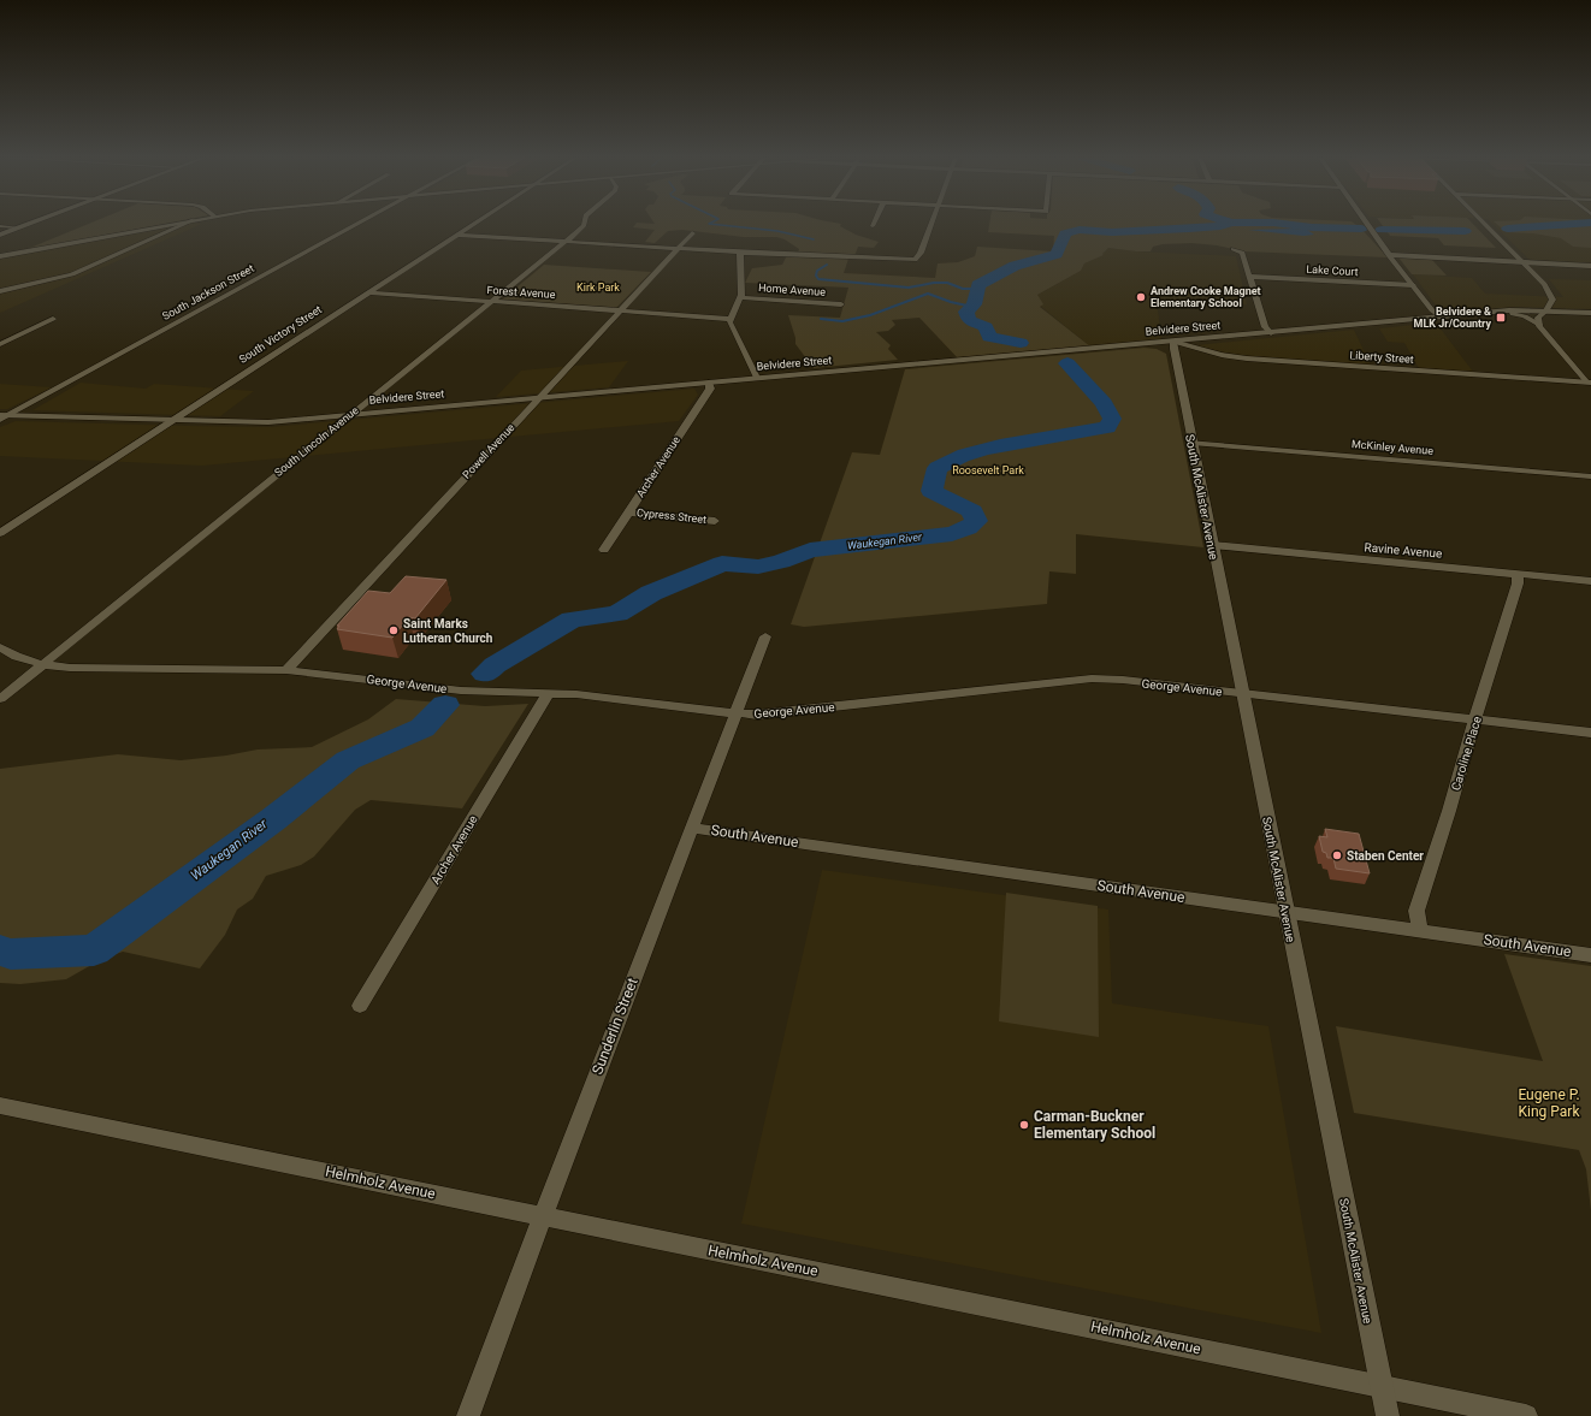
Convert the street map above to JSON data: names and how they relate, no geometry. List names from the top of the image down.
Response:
{
  "streets": {
    "street": [
      "Lake Court",
      "Home Avenue",
      "South Jackson Street",
      "Forest Avenue",
      "Belvidere Street",
      "South Victory Street",
      "Liberty Street",
      "South Lincoln Avenue",
      "McKinley Avenue",
      "Powell Avenue",
      "Archer Avenue",
      "South McAlister Avenue",
      "Cypress Street",
      "Ravine Avenue",
      "George Avenue",
      "Caroline Place",
      "South Avenue",
      "Sunderlin Street",
      "Helmholz Avenue"
    ]
  },
  "crossings": [
    ["South Jackson Street", "Belvidere Street"],
    ["Forest Avenue", "South Victory Street"],
    ["Forest Avenue", "South Lincoln Avenue"],
    ["Forest Avenue", "Powell Avenue"],
    ["Belvidere Street", "South Victory Street"],
    ["Belvidere Street", "Liberty Street"],
    ["Belvidere Street", "South Lincoln Avenue"],
    ["Belvidere Street", "Powell Avenue"],
    ["Belvidere Street", "Archer Avenue"],
    ["Belvidere Street", "South McAlister Avenue"],
    ["Liberty Street", "South McAlister Avenue"],
    ["South Lincoln Avenue", "George Avenue"],
    ["McKinley Avenue", "South McAlister Avenue"],
    ["Powell Avenue", "George Avenue"],
    ["Archer Avenue", "Cypress Street"],
    ["Archer Avenue", "George Avenue"],
    ["South McAlister Avenue", "Ravine Avenue"],
    ["South McAlister Avenue", "George Avenue"],
    ["South McAlister Avenue", "South Avenue"],
    ["South McAlister Avenue", "Helmholz Avenue"],
    ["Ravine Avenue", "Caroline Place"],
    ["George Avenue", "Caroline Place"],
    ["George Avenue", "Sunderlin Street"],
    ["Caroline Place", "South Avenue"],
    ["South Avenue", "Sunderlin Street"],
    ["Sunderlin Street", "Helmholz Avenue"]
  ],
  "water": ["Waukegan River"],
  "parks": ["Kirk Park", "Roosevelt Park", "Eugene P. King Park"],
  "places": {
    "other": [
      "Andrew Cooke Magnet Elementary School",
      "Saint Marks Lutheran Church",
      "Staben Center",
      "Carman-Buckner Elementary School"
    ],
    "transit": ["Belvidere & MLK Jr/Country"]
  }
}
